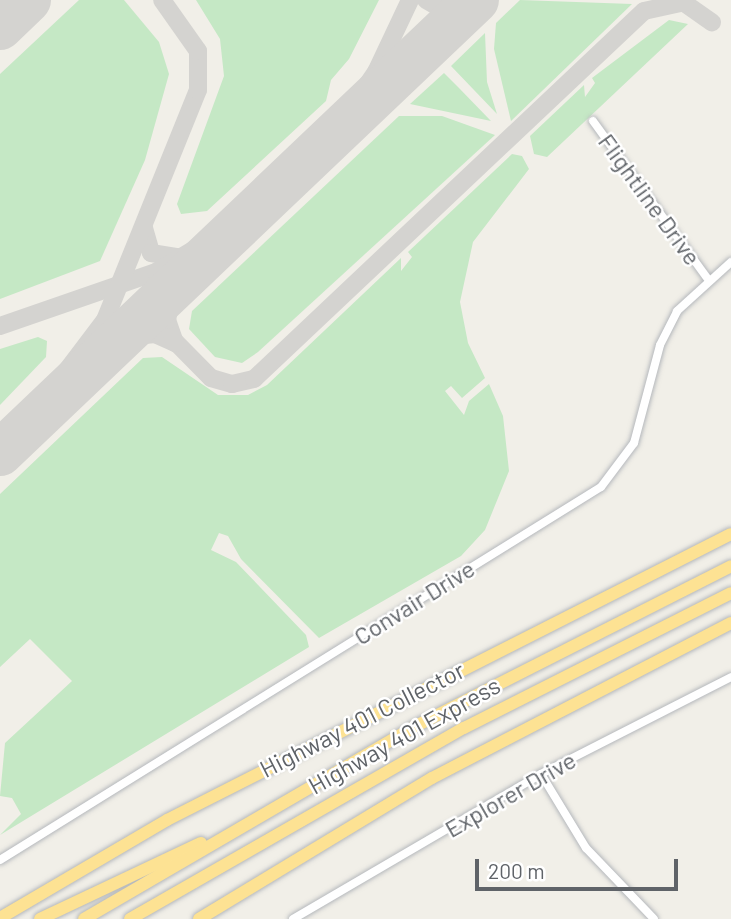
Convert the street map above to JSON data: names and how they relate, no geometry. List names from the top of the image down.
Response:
{
  "streets": {
    "highway": ["Highway 401 Collector", "Highway 401 Express"],
    "street": ["Flightline Drive", "Convair Drive", "Explorer Drive"]
  },
  "crossings": [
    ["Flightline Drive", "Convair Drive"]
  ],
  "scale_bar": "200 m"
}
